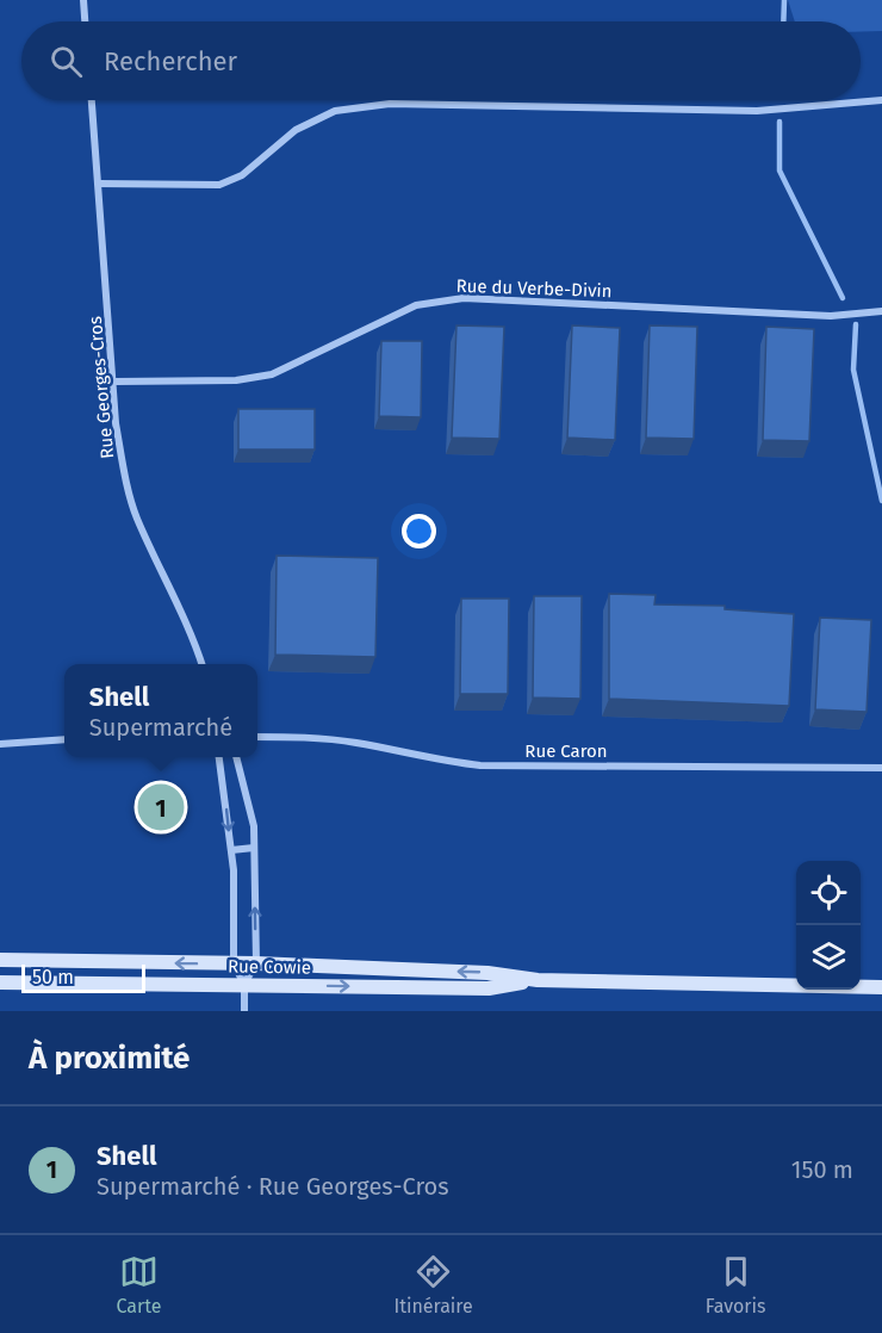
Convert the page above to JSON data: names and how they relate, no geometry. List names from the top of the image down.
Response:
{
  "streets": {
    "main road": ["Rue Cowie"],
    "street": ["Rue du Verbe-Divin", "Rue Georges-Cros", "Rue Caron"]
  },
  "crossings": [
    ["Rue du Verbe-Divin", "Rue Georges-Cros"]
  ],
  "scale_bar": "50 m",
  "page": {
    "search": "Rechercher",
    "popup": ["Shell", "Supermarché"],
    "pins": "1",
    "scale": "50 m",
    "heading": "À proximité",
    "list": [
      {
        "mark": "1",
        "name": "Shell",
        "note": "Supermarché · Rue Georges-Cros",
        "value": "150 m"
      }
    ],
    "nav": ["Carte", "Itinéraire", "Favoris"]
  }
}
